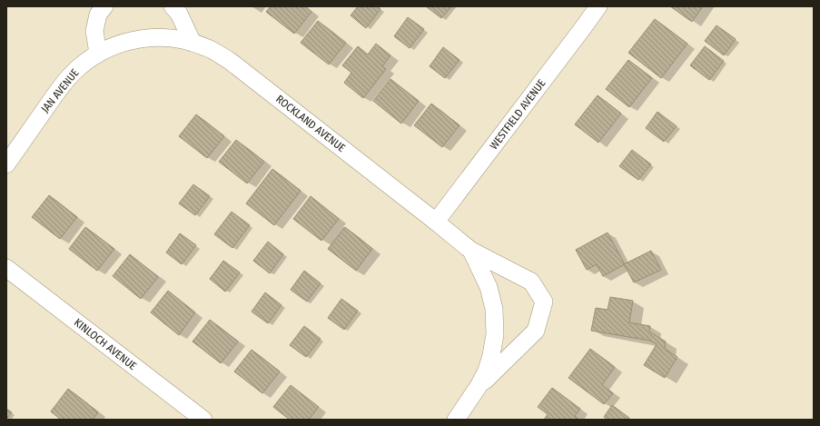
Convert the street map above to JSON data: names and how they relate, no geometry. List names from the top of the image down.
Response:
{
  "streets": {
    "street": [
      "JAN AVENUE",
      "WESTFIELD AVENUE",
      "ROCKLAND AVENUE",
      "KINLOCH AVENUE"
    ]
  },
  "crossings": [
    ["JAN AVENUE", "ROCKLAND AVENUE"],
    ["WESTFIELD AVENUE", "ROCKLAND AVENUE"]
  ]
}
